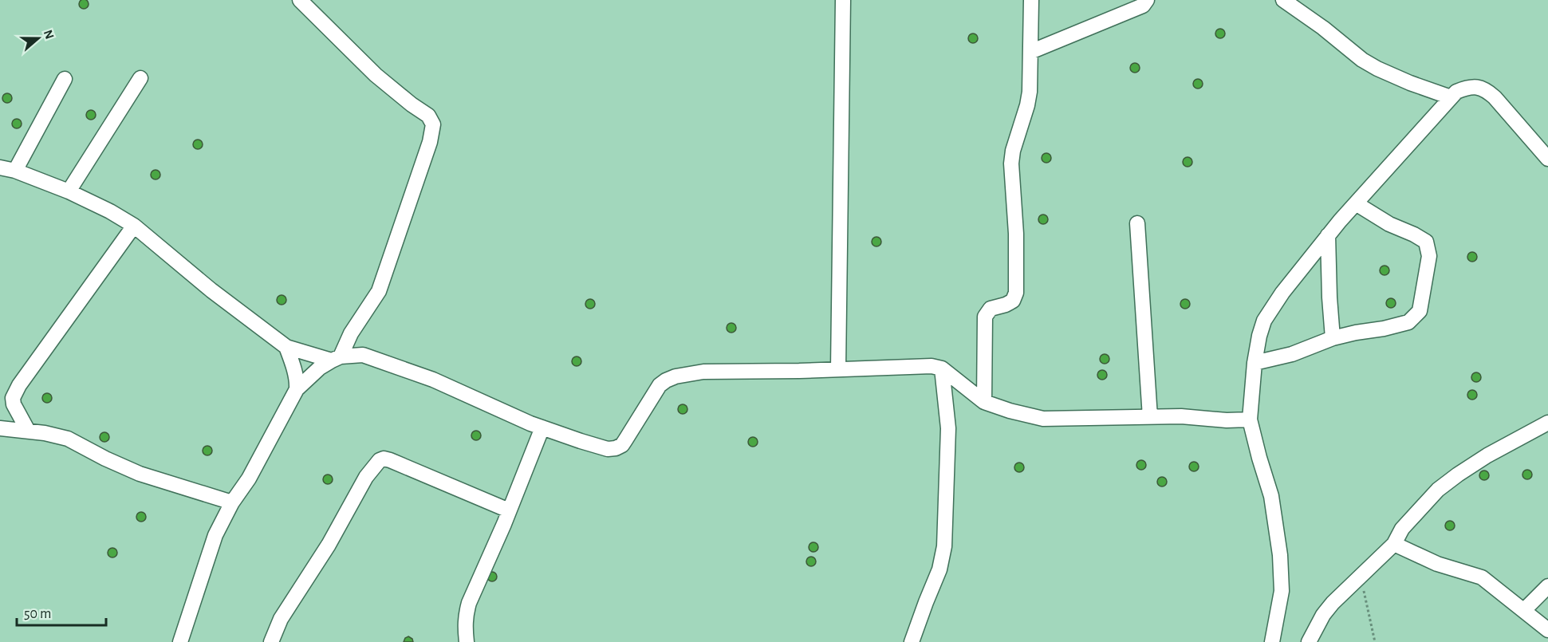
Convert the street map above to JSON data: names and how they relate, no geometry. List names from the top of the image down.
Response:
{
  "scale_bar": "50 m",
  "north": "right"
}
